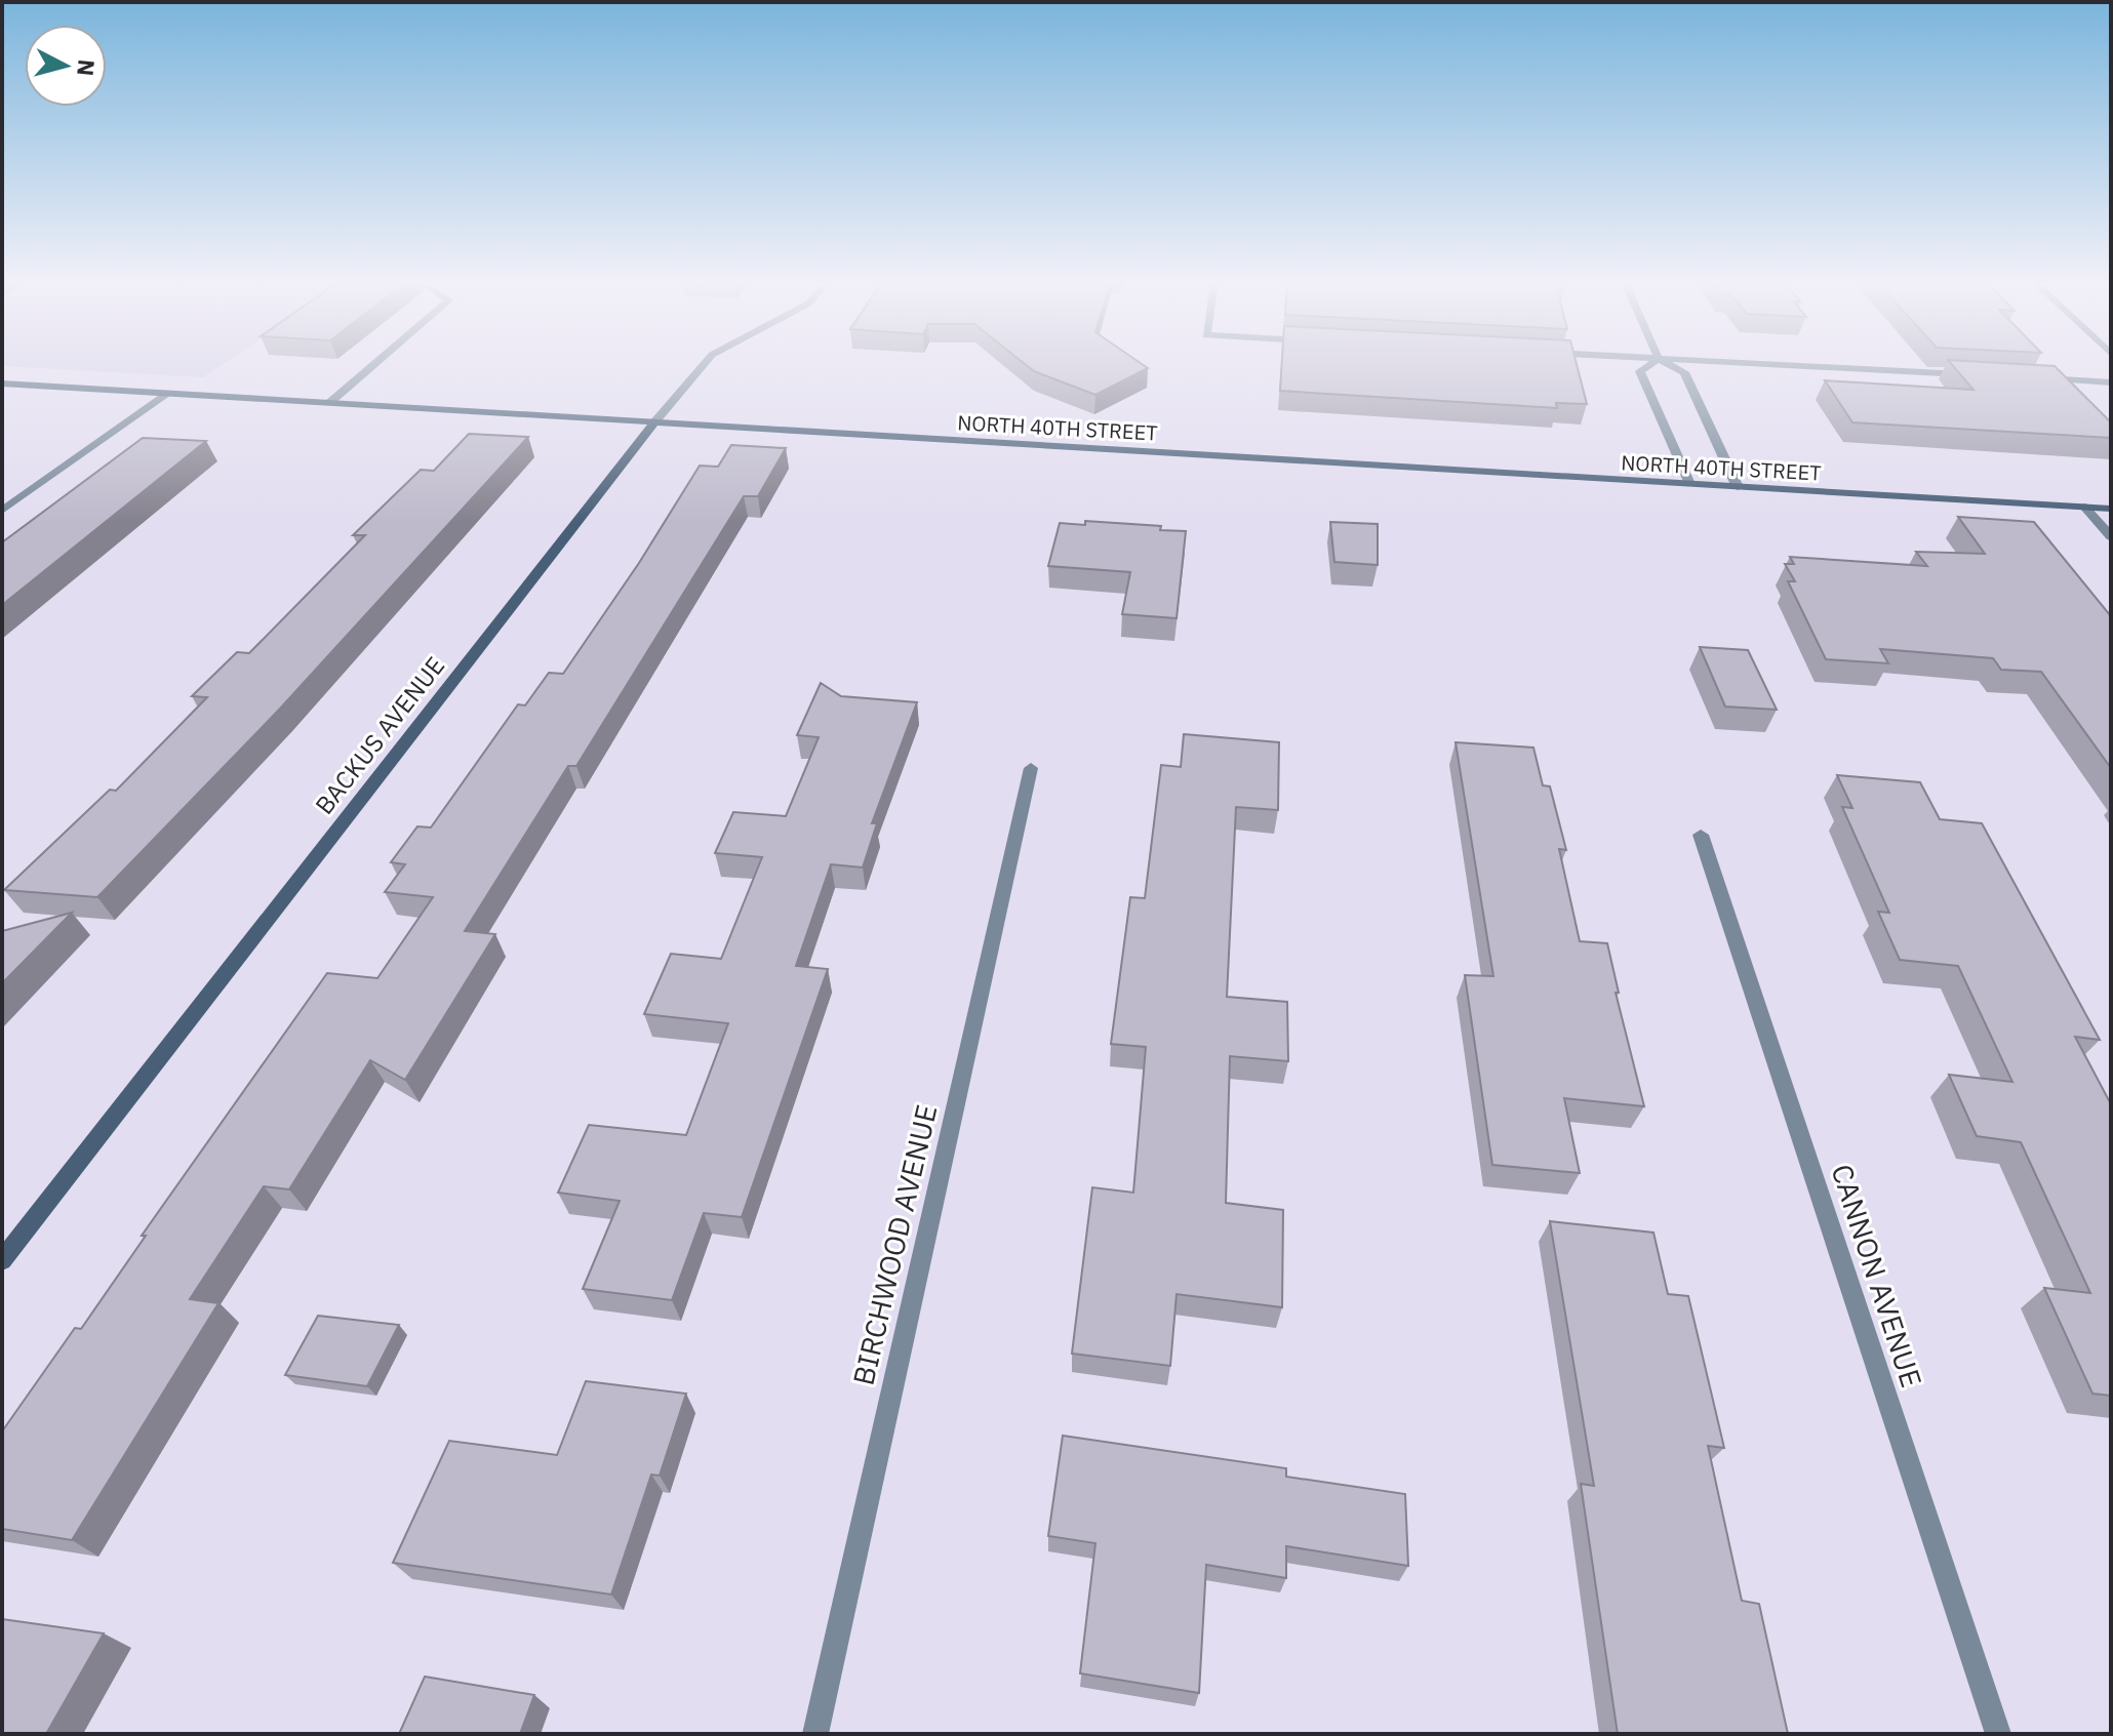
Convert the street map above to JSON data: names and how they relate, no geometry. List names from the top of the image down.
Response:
{
  "streets": {
    "street": [
      "NORTH 40TH STREET",
      "BACKUS AVENUE",
      "BIRCHWOOD AVENUE",
      "CANNON AVENUE"
    ]
  },
  "crossings": [
    ["NORTH 40TH STREET", "BACKUS AVENUE"]
  ],
  "north": "right"
}
